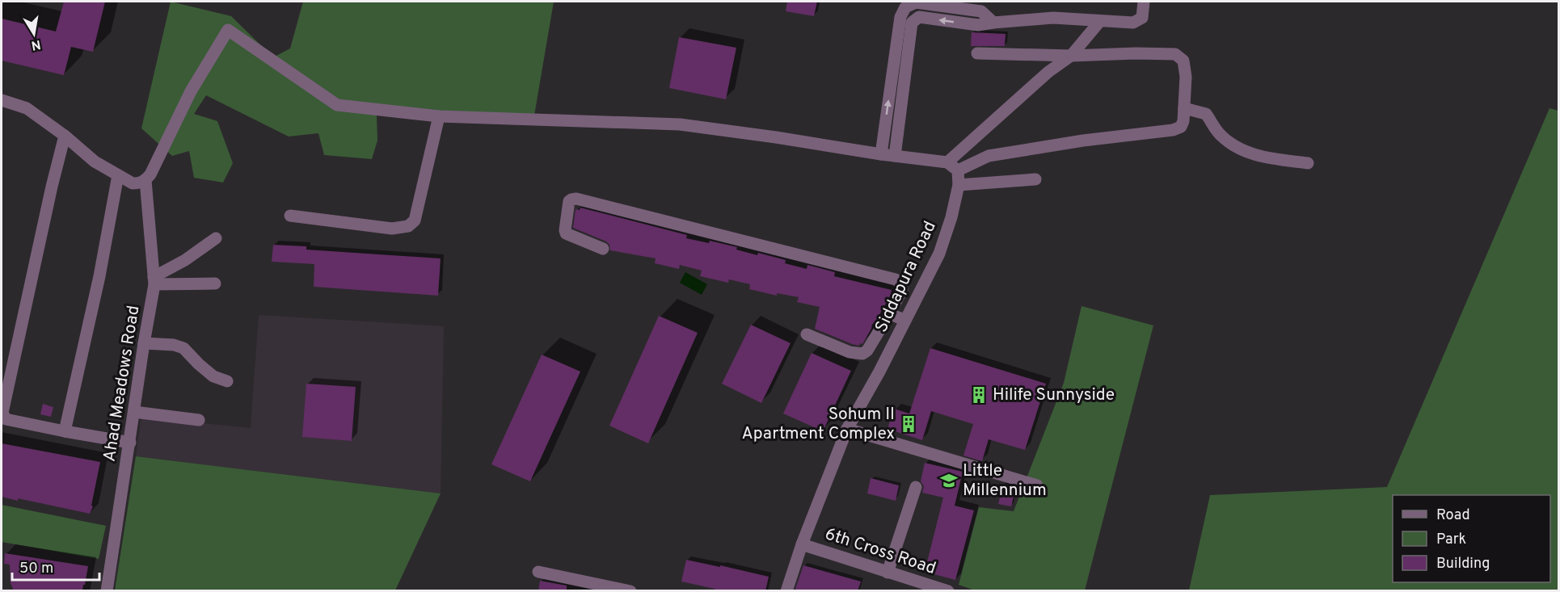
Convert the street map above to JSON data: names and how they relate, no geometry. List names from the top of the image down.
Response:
{
  "streets": {
    "street": ["Siddapura Road", "Ahad Meadows Road", "6th Cross Road"]
  },
  "crossings": [
    ["Siddapura Road", "6th Cross Road"]
  ],
  "places": {
    "building": ["Hilife Sunnyside", "Sohum II Apartment Complex"],
    "school or university": ["Little Millennium"]
  },
  "legend": ["Road", "Park", "Building"],
  "scale_bar": "50 m",
  "north": "bottom"
}
